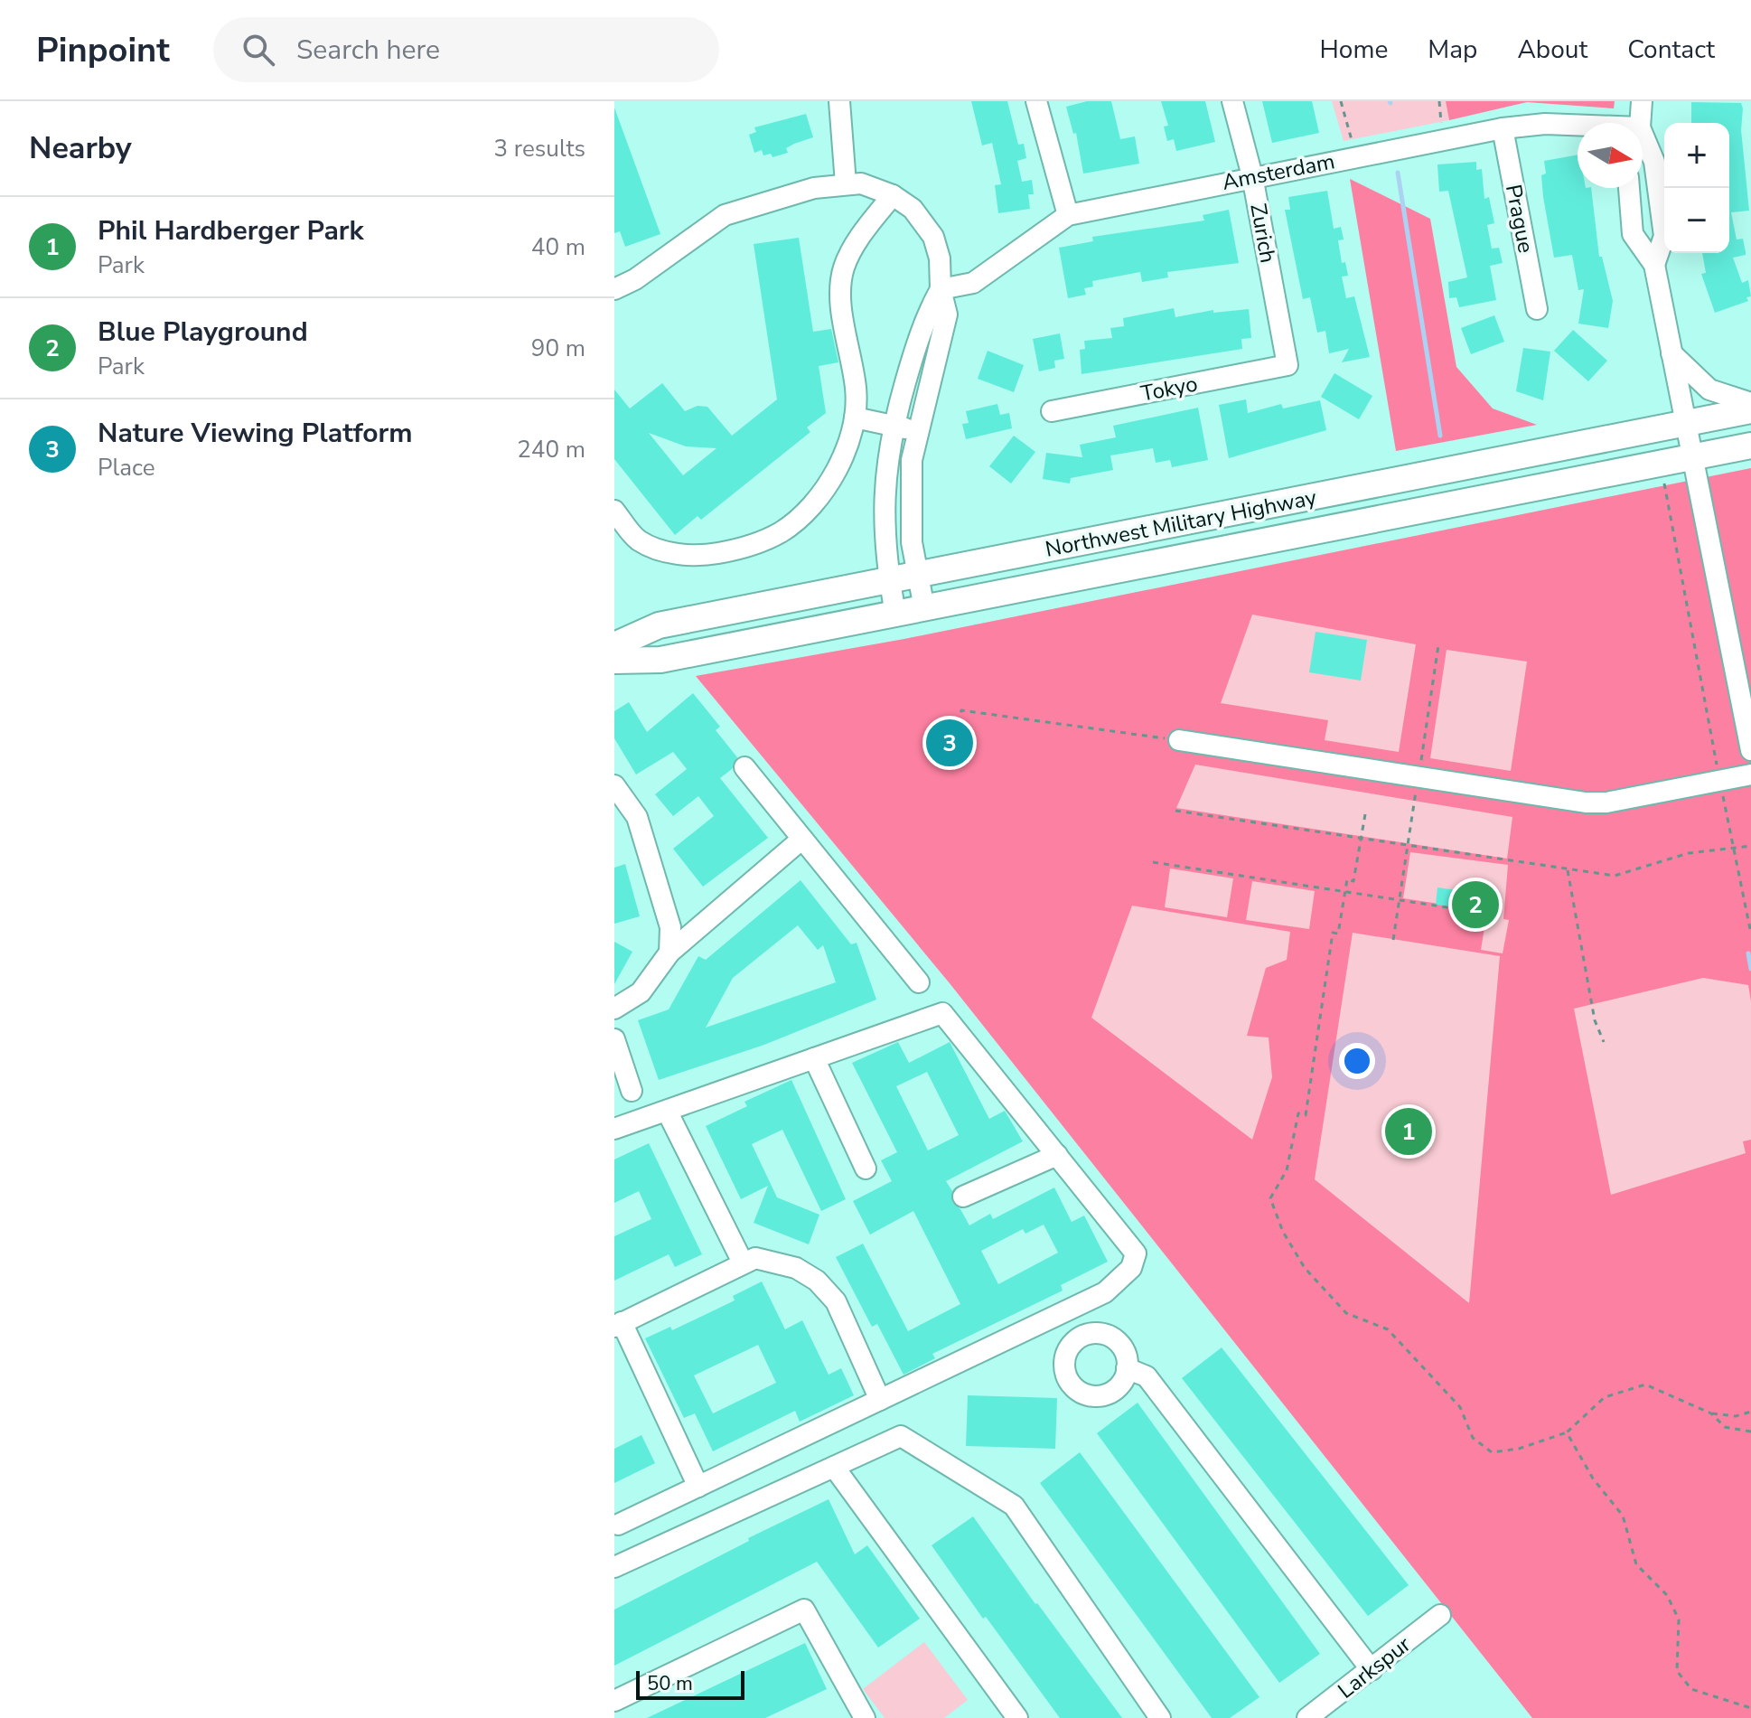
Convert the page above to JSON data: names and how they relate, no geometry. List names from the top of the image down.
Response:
{
  "streets": {
    "main road": ["Northwest Military Highway"],
    "street": [
      "Amsterdam",
      "Prague",
      "Zurich",
      "Tokyo",
      "Larkspur"
    ]
  },
  "crossings": [
    ["Amsterdam", "Prague"],
    ["Amsterdam", "Zurich"],
    ["Zurich", "Tokyo"]
  ],
  "scale_bar": "50 m",
  "north": "right",
  "page": {
    "header": "Pinpoint",
    "search": "Search here",
    "nav": [
      "Home",
      "Map",
      "About",
      "Contact"
    ],
    "heading": ["Nearby", "3 results"],
    "map_buttons": ["+", "−"],
    "list": [
      {
        "mark": "1",
        "name": "Phil Hardberger Park",
        "note": "Park",
        "value": "40 m"
      },
      {
        "mark": "2",
        "name": "Blue Playground",
        "note": "Park",
        "value": "90 m"
      },
      {
        "mark": "3",
        "name": "Nature Viewing Platform",
        "note": "Place",
        "value": "240 m"
      }
    ],
    "pins": ["3", "2", "1"],
    "scale": "50 m"
  }
}
